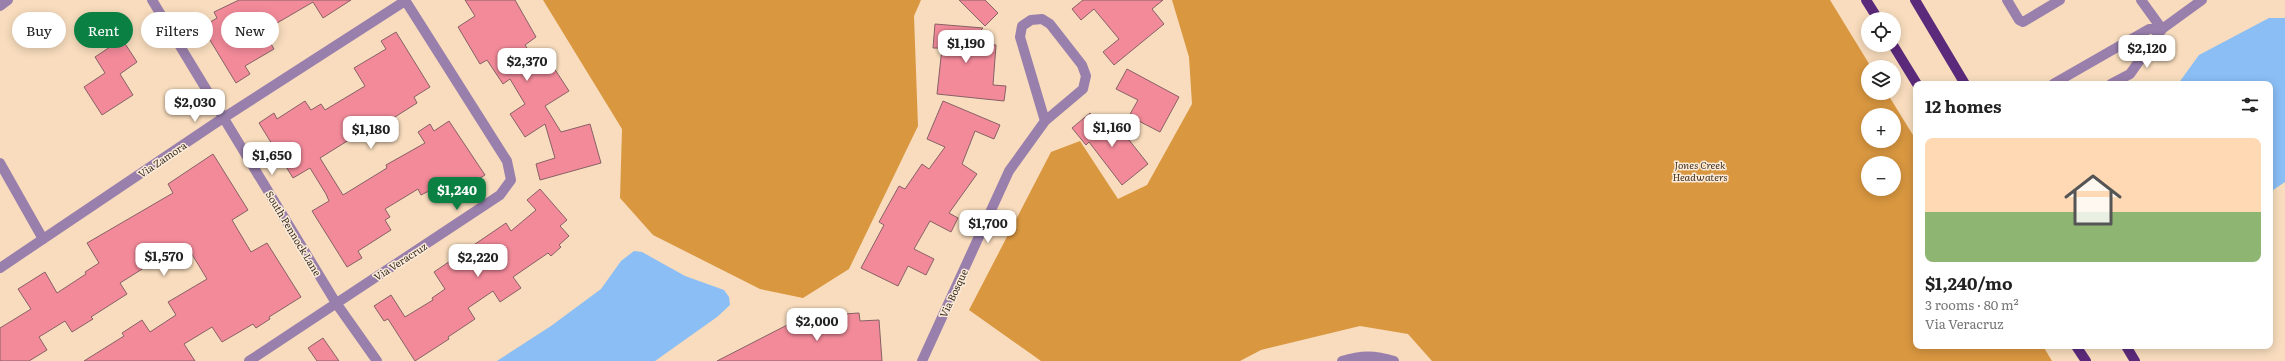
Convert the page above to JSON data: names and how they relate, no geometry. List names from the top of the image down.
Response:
{
  "streets": {
    "street": [
      "Via Zamora",
      "South Pennock Lane",
      "Via Veracruz",
      "Via Bosque"
    ]
  },
  "crossings": [
    ["Via Zamora", "South Pennock Lane"],
    ["Via Zamora", "Via Veracruz"],
    ["South Pennock Lane", "Via Veracruz"]
  ],
  "parks": ["Jones Creek Headwaters"],
  "page": {
    "map_buttons": ["+", "−"],
    "chip": [
      "Buy",
      "Rent",
      "Filters",
      "New"
    ],
    "price": [
      "$1,190",
      "$2,120",
      "$2,370",
      "$2,030",
      "$1,160",
      "$1,180",
      "$1,650",
      "$1,240",
      "$1,700",
      "$1,570",
      "$2,220",
      "$2,000"
    ],
    "heading": "12 homes",
    "list": [
      {
        "name": "$1,240/mo",
        "note": "3 rooms · 80 m² · Via Veracruz"
      }
    ]
  }
}
